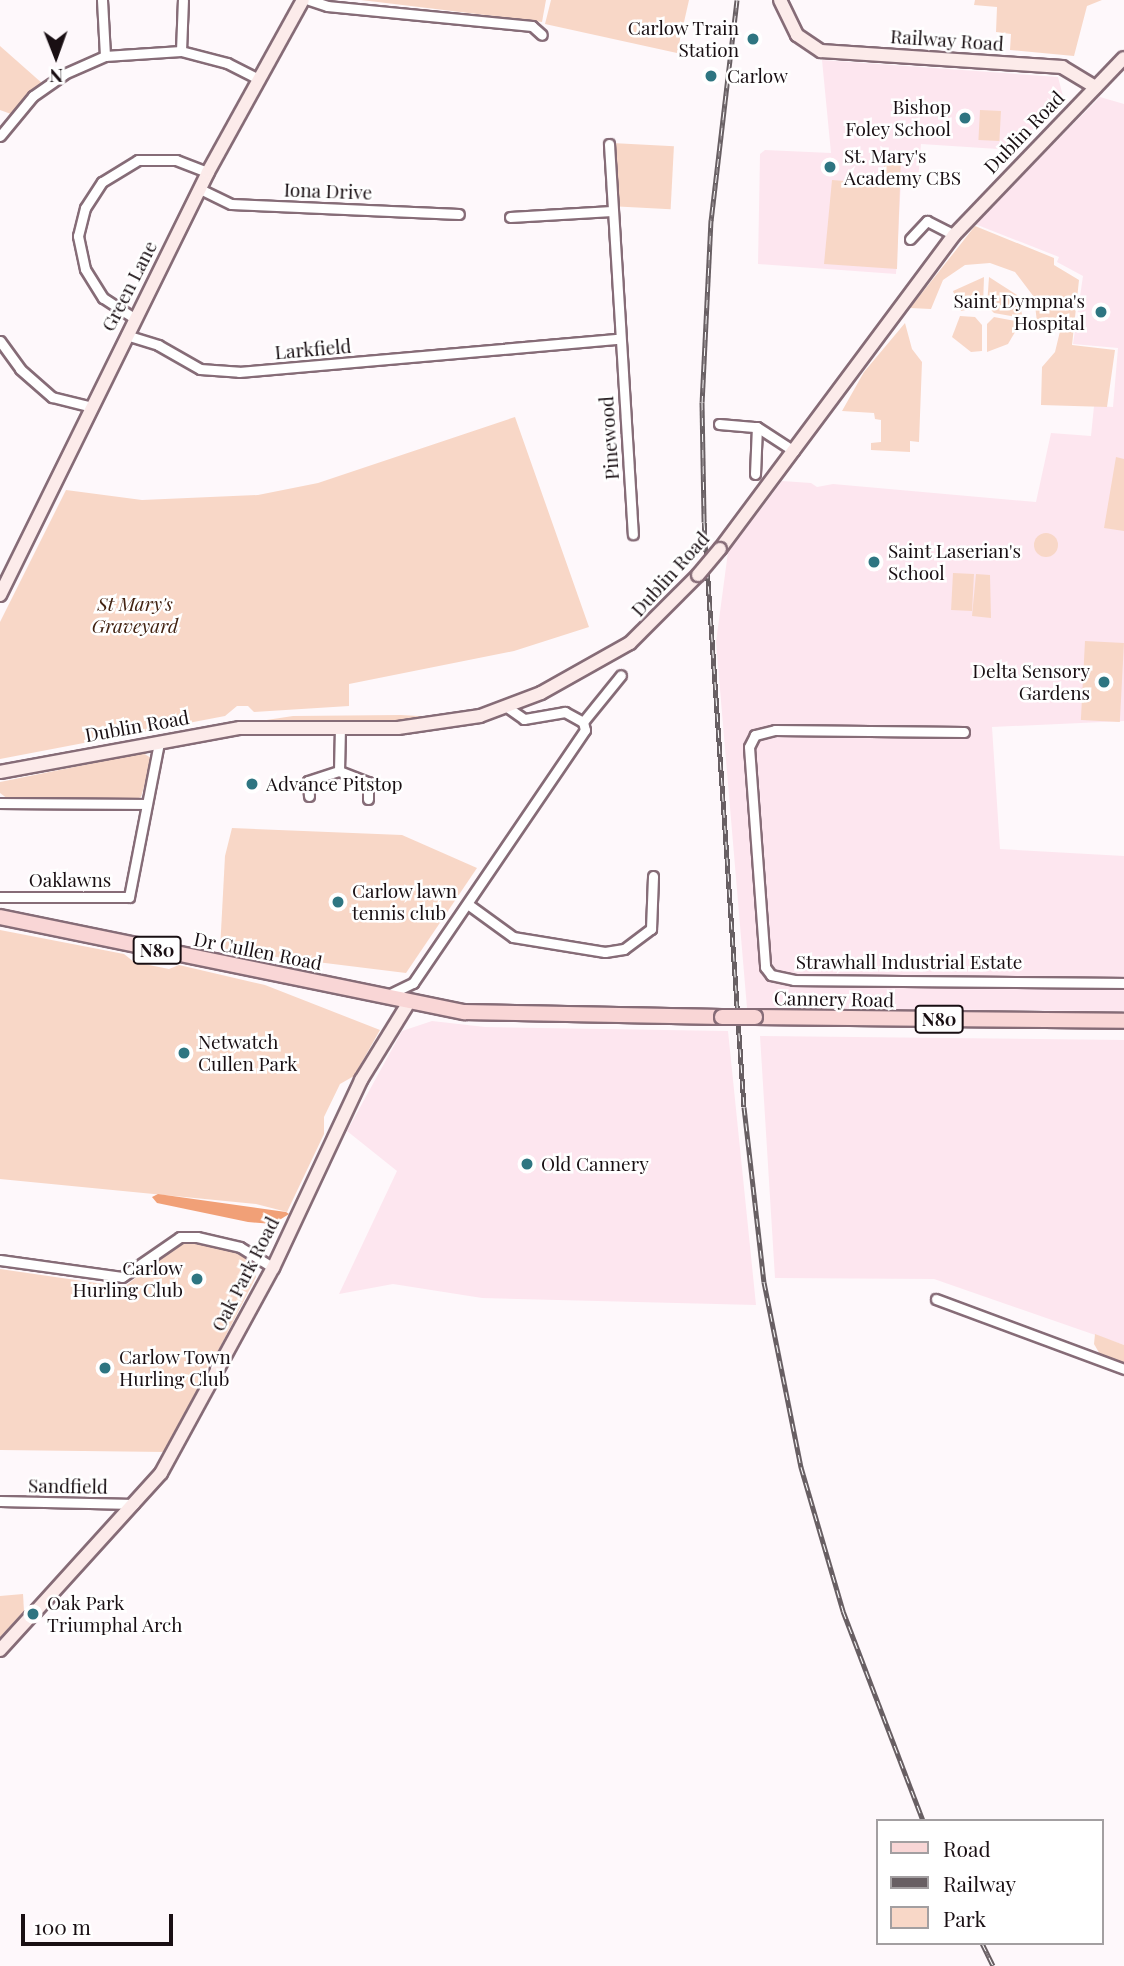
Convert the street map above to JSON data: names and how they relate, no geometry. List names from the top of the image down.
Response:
{
  "streets": {
    "main road": [
      "Railway Road",
      "Dublin Road",
      "Green Lane",
      "N80",
      "Dr Cullen Road",
      "Cannery Road",
      "Oak Park Road"
    ],
    "street": [
      "Iona Drive",
      "Larkfield",
      "Pinewood",
      "Oaklawns",
      "Strawhall Industrial Estate",
      "Sandfield"
    ]
  },
  "crossings": [
    ["Railway Road", "Dublin Road"],
    ["Dublin Road", "Oaklawns"],
    ["Iona Drive", "Green Lane"],
    ["Green Lane", "Larkfield"],
    ["Larkfield", "Pinewood"],
    ["N80", "Dr Cullen Road"],
    ["N80", "Cannery Road"],
    ["N80", "Oak Park Road"],
    ["Cannery Road", "Oak Park Road"],
    ["Oak Park Road", "Sandfield"]
  ],
  "parks": ["St Mary's Graveyard"],
  "places": [
    "Carlow Train Station",
    "Carlow",
    "Bishop Foley School",
    "St. Mary's Academy CBS",
    "Saint Dympna's Hospital",
    "Saint Laserian's School",
    "Delta Sensory Gardens",
    "Advance Pitstop",
    "Carlow lawn tennis club",
    "Netwatch Cullen Park",
    "Old Cannery",
    "Carlow Hurling Club",
    "Carlow Town Hurling Club",
    "Oak Park Triumphal Arch"
  ],
  "legend": ["Road", "Railway", "Park"],
  "scale_bar": "100 m",
  "north": "bottom"
}
